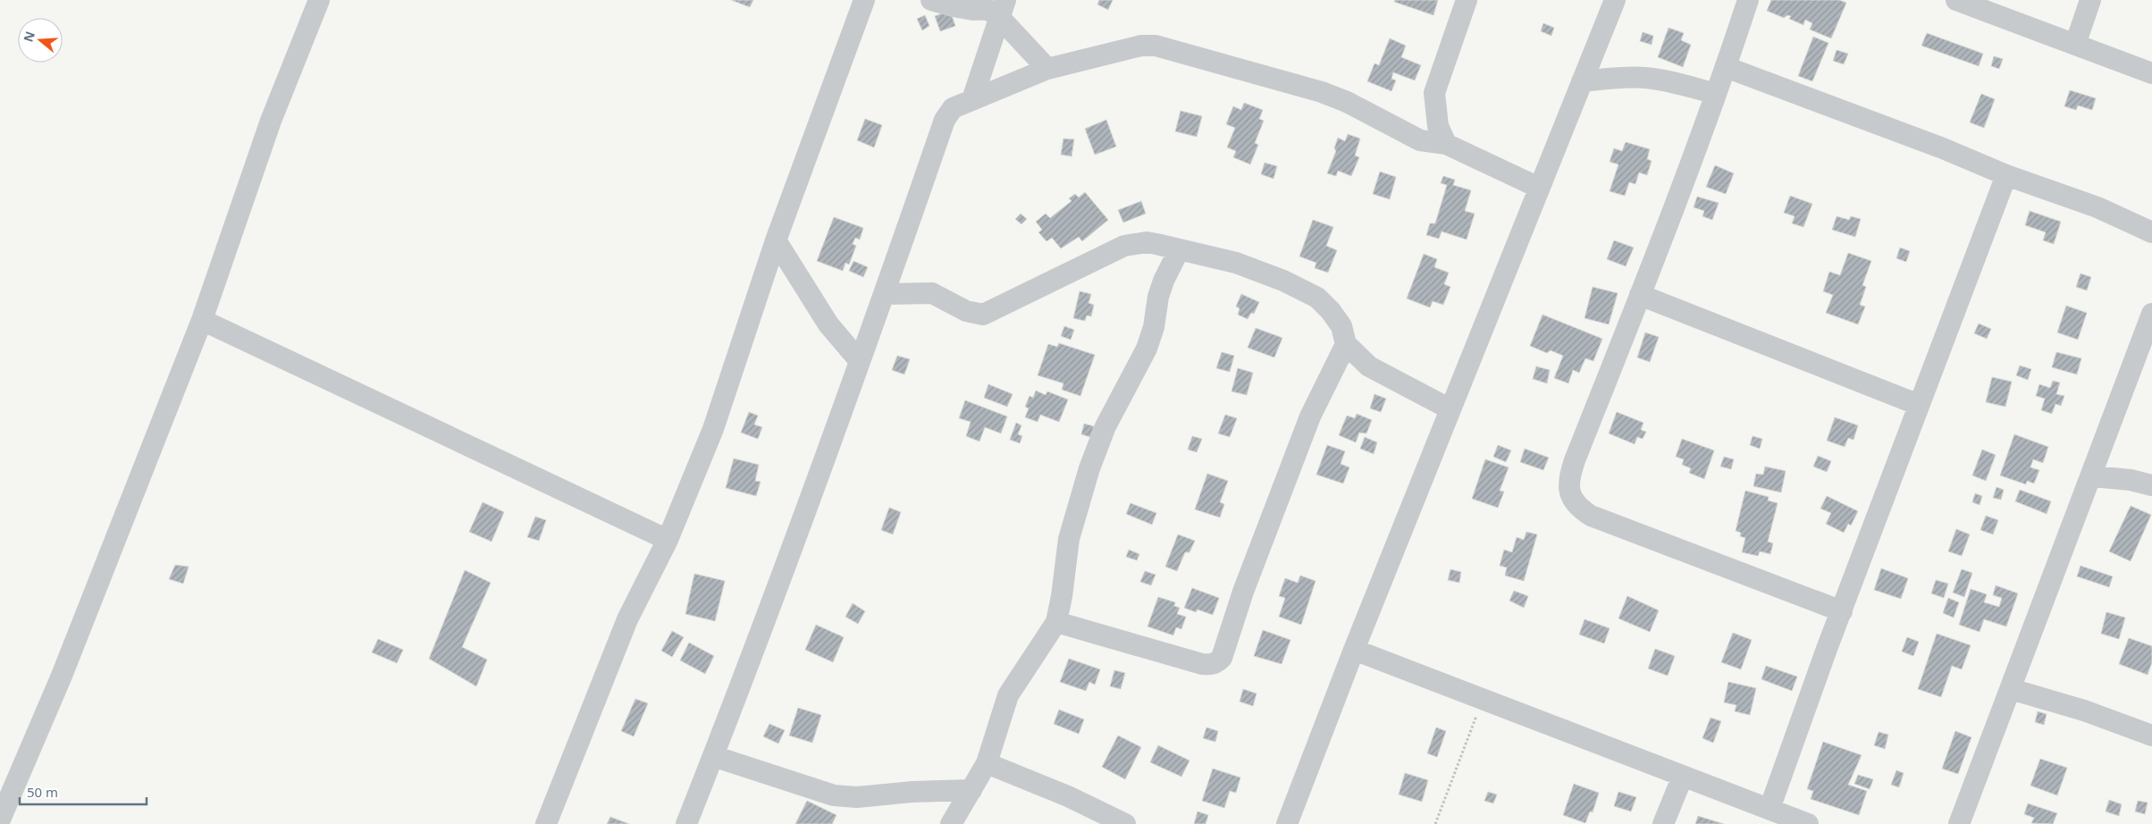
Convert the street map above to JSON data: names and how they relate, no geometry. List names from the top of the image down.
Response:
{
  "scale_bar": "50 m",
  "north": "left"
}
